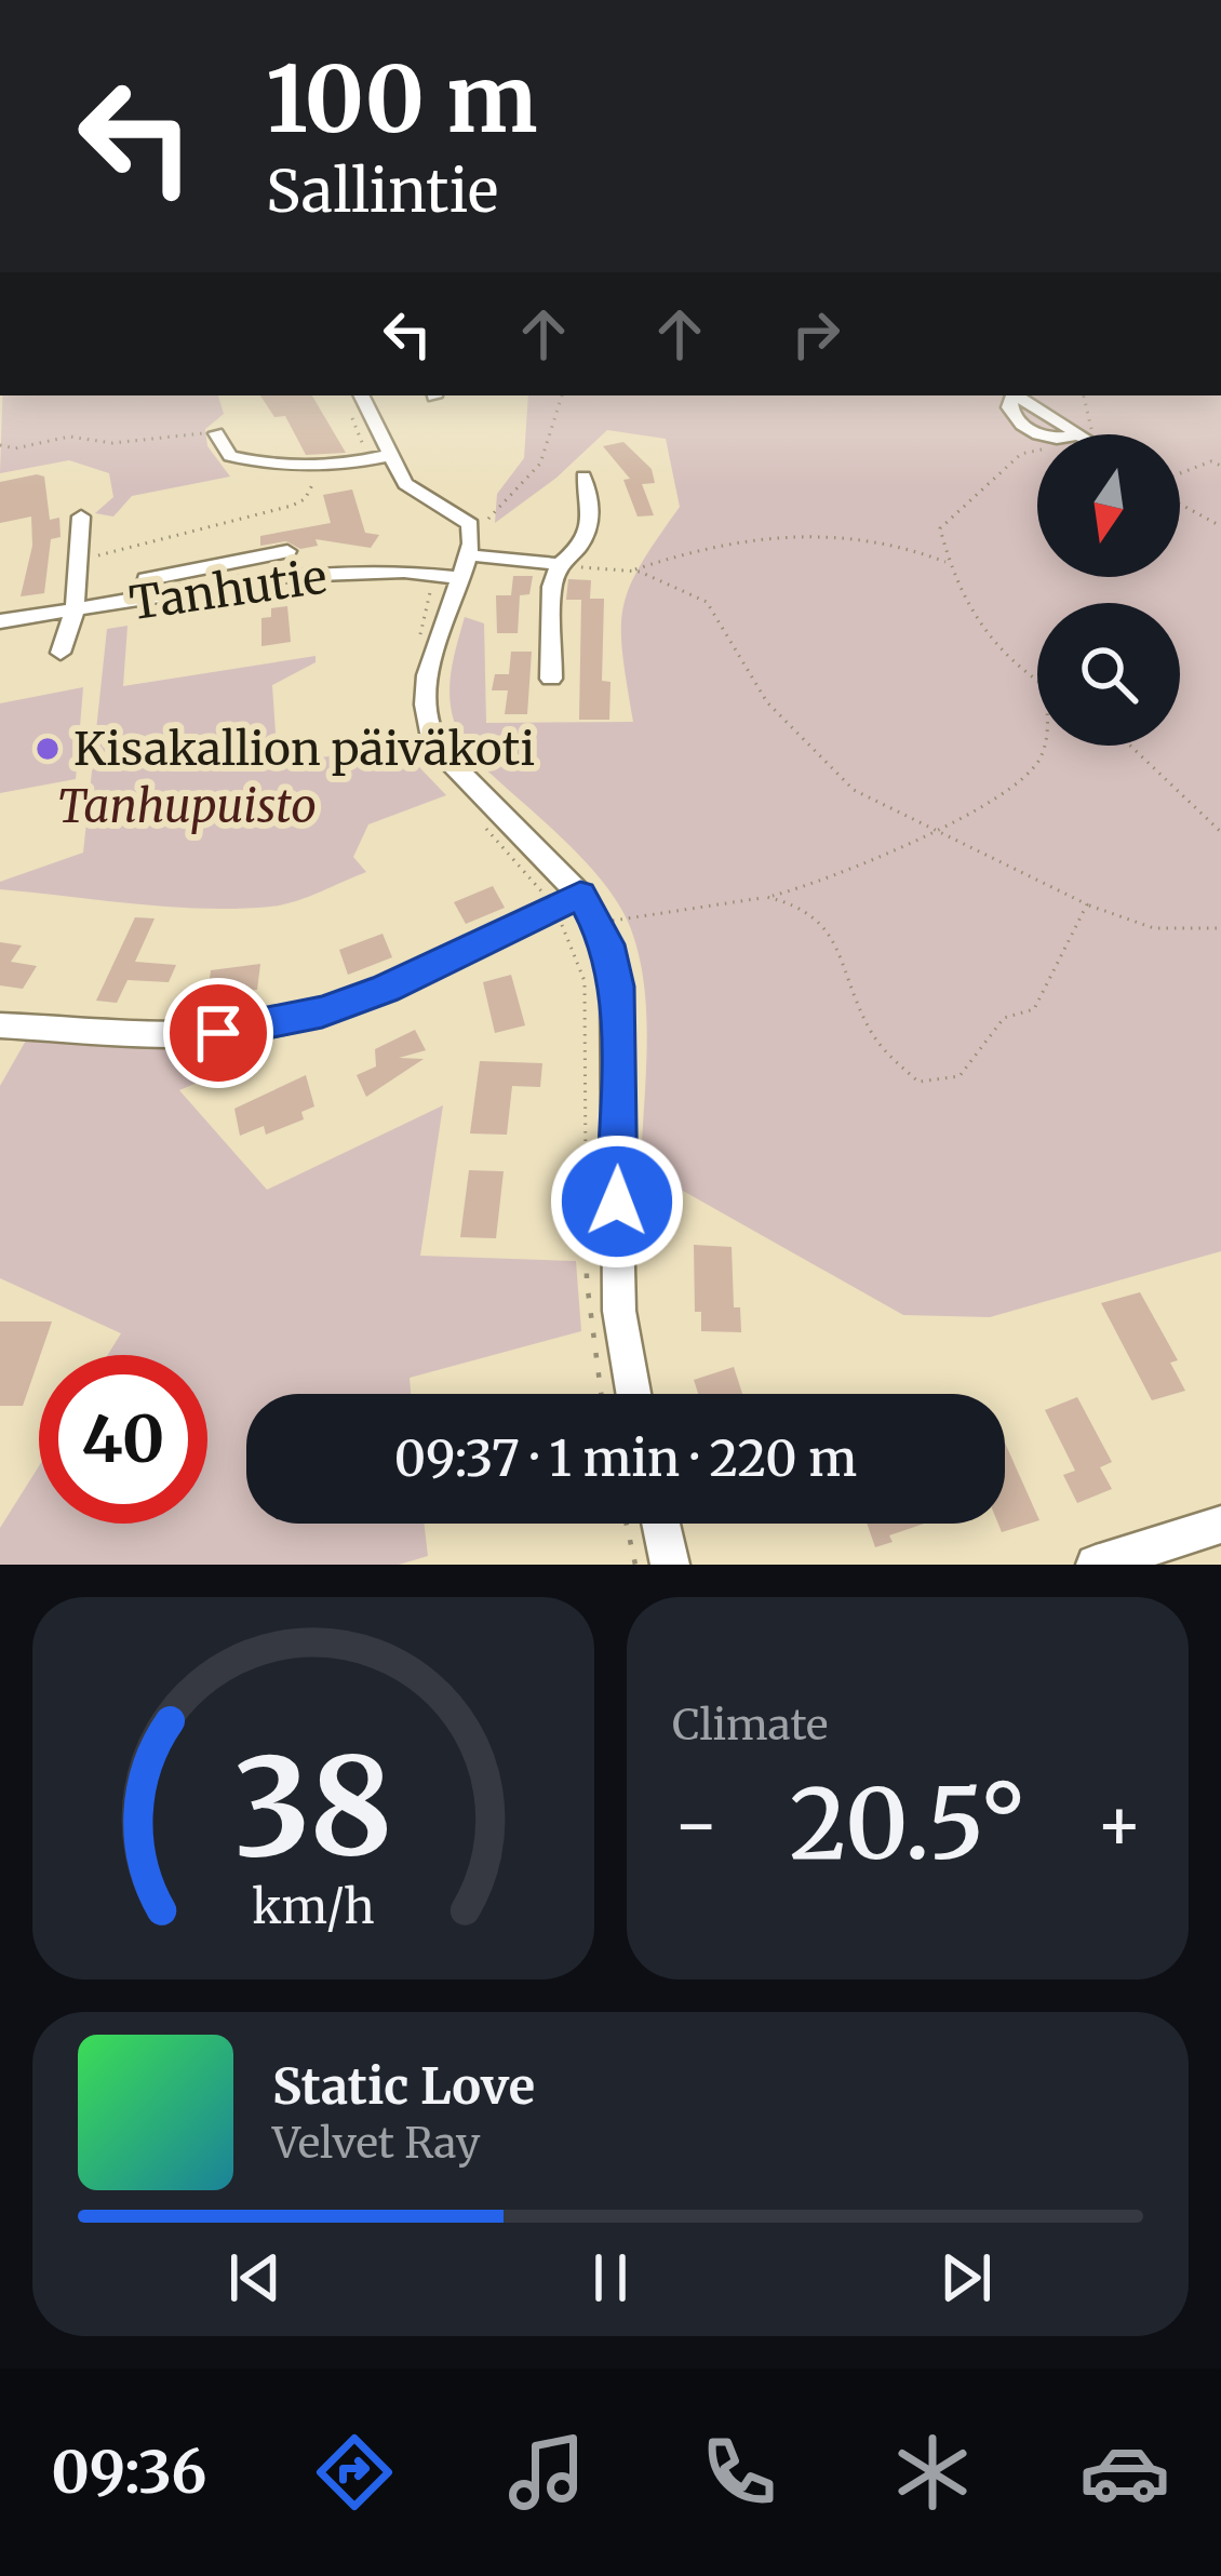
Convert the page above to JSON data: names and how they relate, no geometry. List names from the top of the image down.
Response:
{
  "streets": {
    "street": ["Tanhutie"]
  },
  "parks": ["Tanhupuisto"],
  "places": ["Kisakallion päiväkoti"],
  "north": "bottom",
  "page": {
    "turn": ["100 m", "Sallintie"],
    "limit": "40",
    "trip": "09:37 · 1 min · 220 m",
    "tile": "Climate",
    "heat": ["−", "20.5°", "+"],
    "song": ["Static Love", "Velvet Ray"],
    "tabs": "09:36",
    "gauge": ["38", "km/h"]
  }
}
